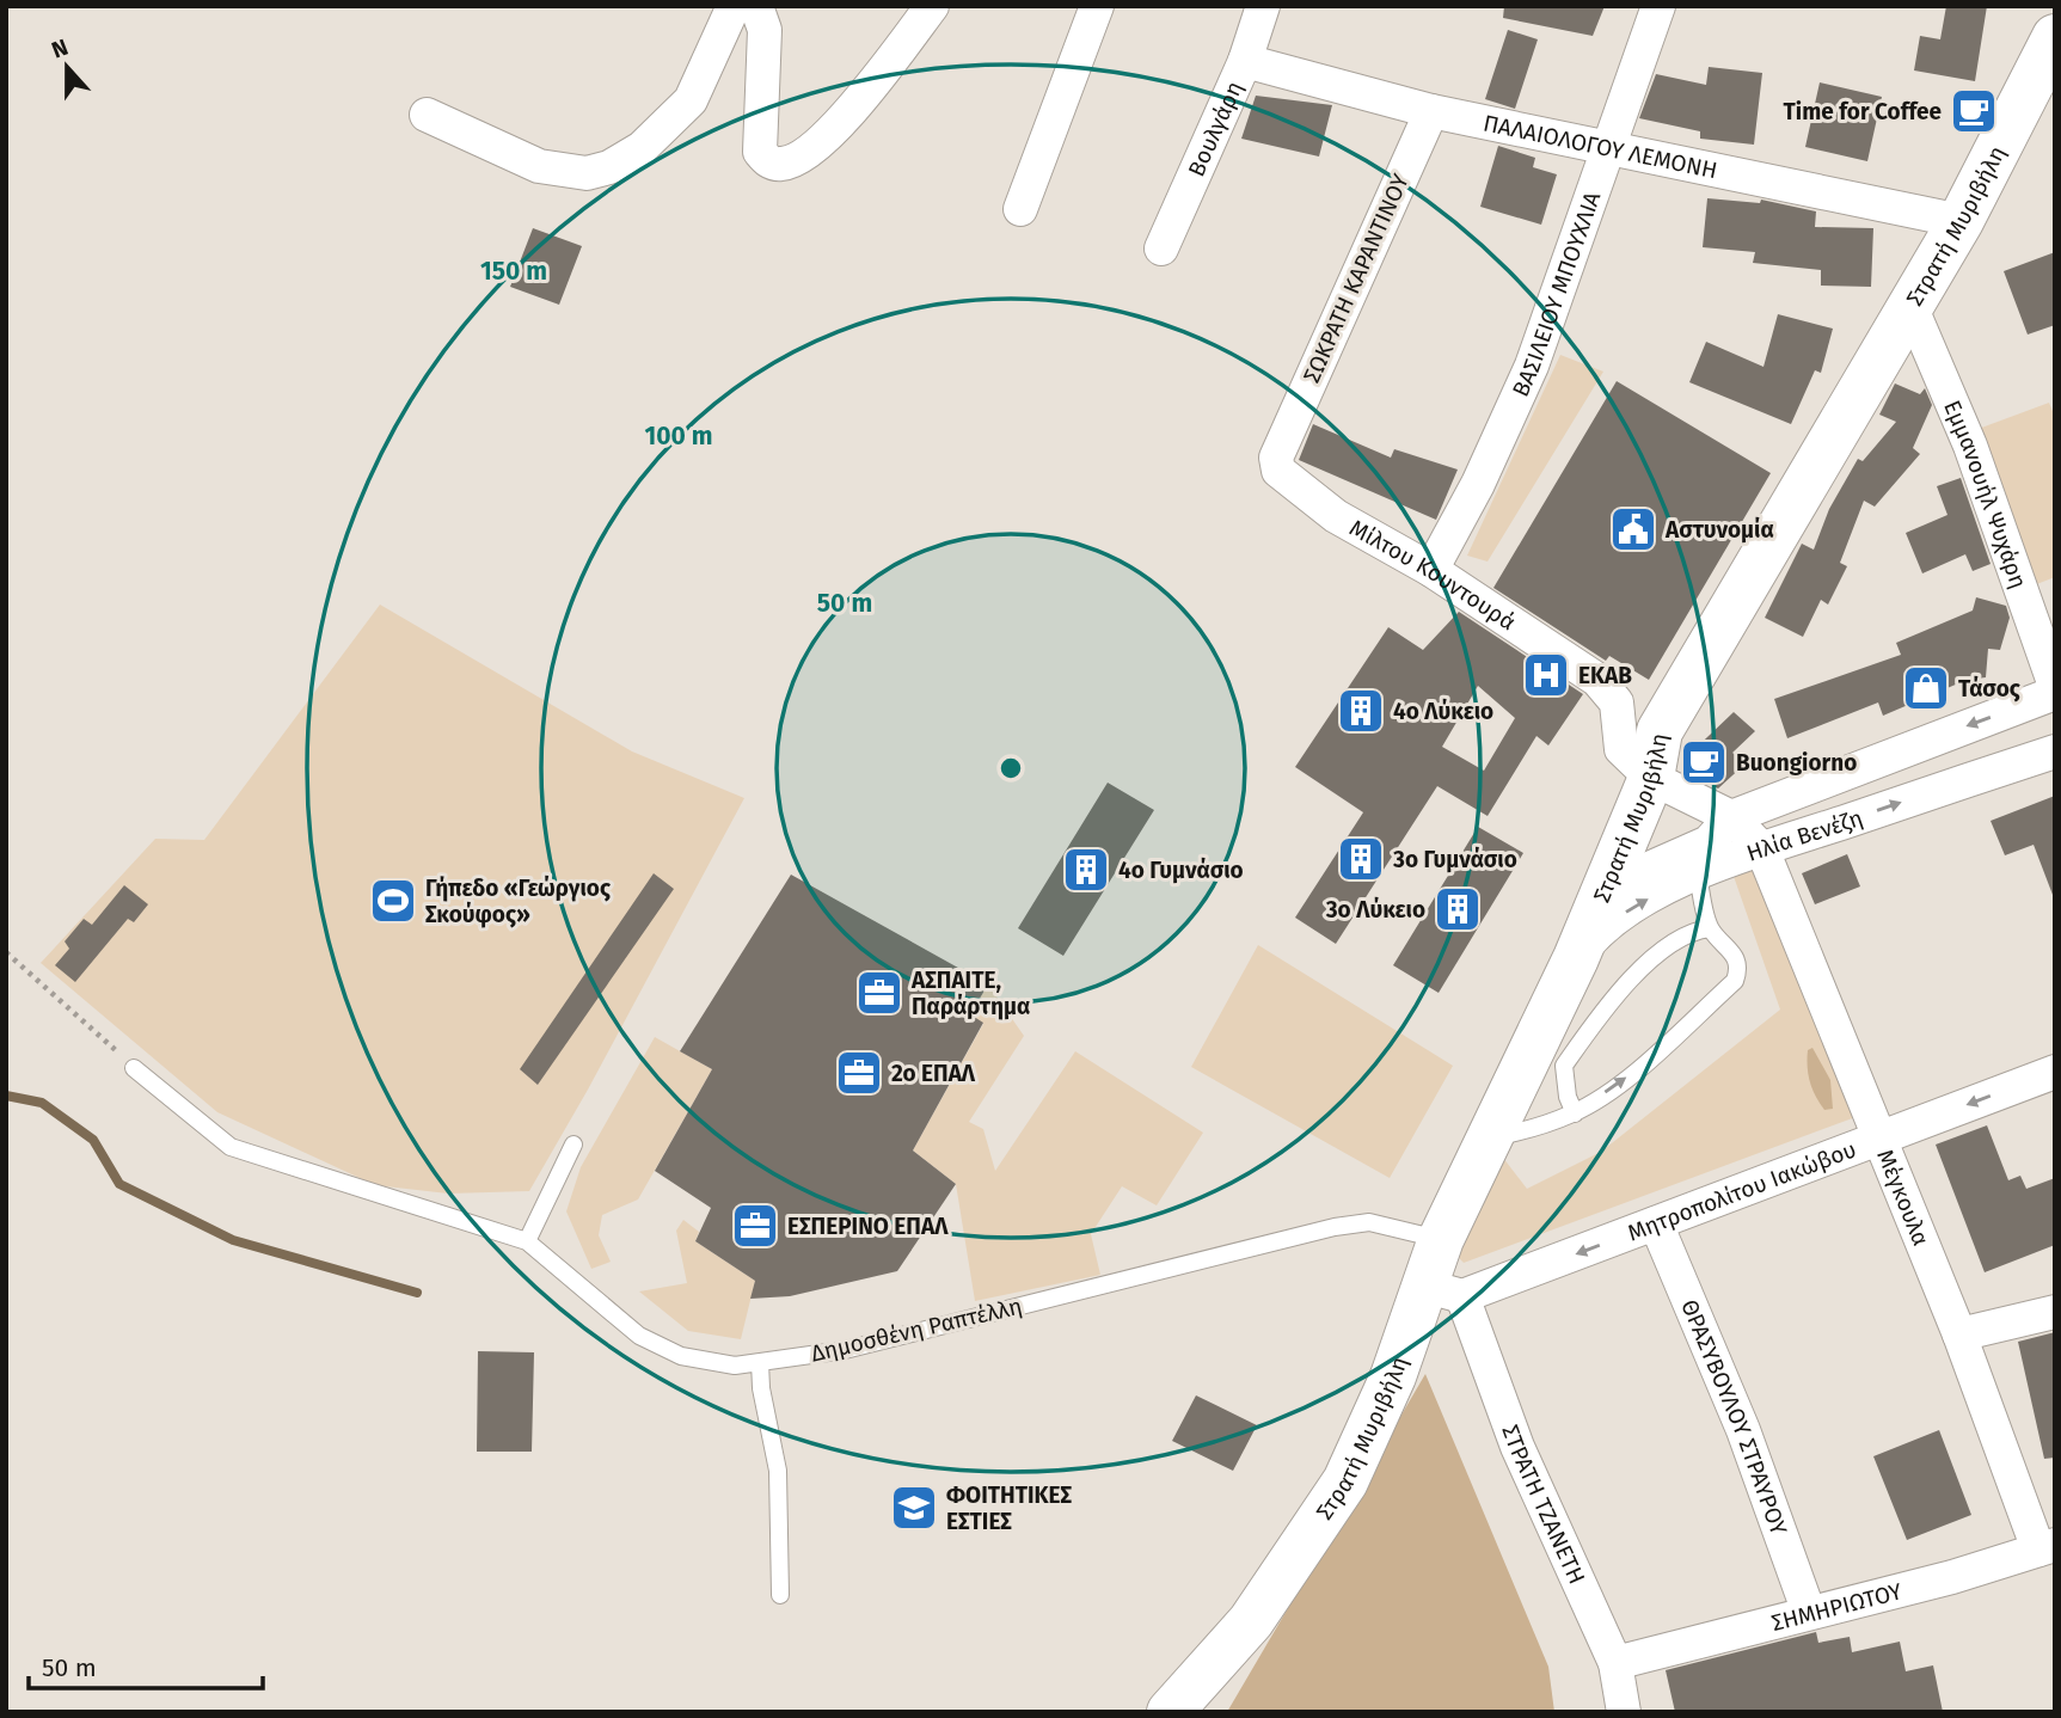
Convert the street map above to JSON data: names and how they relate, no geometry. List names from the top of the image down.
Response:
{
  "streets": {
    "main road": ["Στρατή Μυριβήλη"],
    "street": [
      "Βουλγάρη",
      "ΠΑΛΑΙΟΛΟΓΟΥ ΛΕΜΟΝΗ",
      "ΣΩΚΡΑΤΗ ΚΑΡΑΝΤΙΝΟΥ",
      "ΒΑΣΙΛΕΙΟΥ ΜΠΟΥΧΛΙΑ",
      "Εμμανουήλ Ψυχάρη",
      "Μίλτου Κουντουρά",
      "Ηλία Βενέζη",
      "Μητροπολίτου Ιακώβου",
      "Μέγκουλα",
      "ΘΡΑΣΥΒΟΥΛΟΥ ΣΤΡΑΥΡΟΥ",
      "ΣΤΡΑΤΗ ΤΖΑΝΕΤΗ",
      "ΣΗΜΗΡΙΩΤΟΥ"
    ],
    "lane": ["Δημοσθένη Ραπτέλλη"]
  },
  "crossings": [
    ["Βουλγάρη", "ΠΑΛΑΙΟΛΟΓΟΥ ΛΕΜΟΝΗ"],
    ["ΠΑΛΑΙΟΛΟΓΟΥ ΛΕΜΟΝΗ", "Στρατή Μυριβήλη"],
    ["ΠΑΛΑΙΟΛΟΓΟΥ ΛΕΜΟΝΗ", "ΣΩΚΡΑΤΗ ΚΑΡΑΝΤΙΝΟΥ"],
    ["ΠΑΛΑΙΟΛΟΓΟΥ ΛΕΜΟΝΗ", "ΒΑΣΙΛΕΙΟΥ ΜΠΟΥΧΛΙΑ"],
    ["Στρατή Μυριβήλη", "Εμμανουήλ Ψυχάρη"],
    ["Στρατή Μυριβήλη", "Μίλτου Κουντουρά"],
    ["Στρατή Μυριβήλη", "Ηλία Βενέζη"],
    ["Στρατή Μυριβήλη", "Μητροπολίτου Ιακώβου"],
    ["Στρατή Μυριβήλη", "Δημοσθένη Ραπτέλλη"],
    ["Στρατή Μυριβήλη", "ΣΤΡΑΤΗ ΤΖΑΝΕΤΗ"],
    ["ΣΩΚΡΑΤΗ ΚΑΡΑΝΤΙΝΟΥ", "Μίλτου Κουντουρά"],
    ["ΒΑΣΙΛΕΙΟΥ ΜΠΟΥΧΛΙΑ", "Μίλτου Κουντουρά"],
    ["Μίλτου Κουντουρά", "Ηλία Βενέζη"],
    ["Ηλία Βενέζη", "Μέγκουλα"],
    ["Μητροπολίτου Ιακώβου", "Μέγκουλα"],
    ["Μητροπολίτου Ιακώβου", "ΘΡΑΣΥΒΟΥΛΟΥ ΣΤΡΑΥΡΟΥ"],
    ["Μητροπολίτου Ιακώβου", "ΣΤΡΑΤΗ ΤΖΑΝΕΤΗ"],
    ["Μέγκουλα", "ΣΗΜΗΡΙΩΤΟΥ"],
    ["ΘΡΑΣΥΒΟΥΛΟΥ ΣΤΡΑΥΡΟΥ", "ΣΗΜΗΡΙΩΤΟΥ"],
    ["ΣΤΡΑΤΗ ΤΖΑΝΕΤΗ", "ΣΗΜΗΡΙΩΤΟΥ"]
  ],
  "one_way": ["Μητροπολίτου Ιακώβου"],
  "places": {
    "cafe": ["Time for Coffee", "Buongiorno"],
    "public building": ["Αστυνομία"],
    "hospital": ["ΕΚΑΒ"],
    "shop": ["Τάσος"],
    "building": [
      "4ο Λύκειο",
      "3ο Γυμνάσιο",
      "4ο Γυμνάσιο",
      "3ο Λύκειο"
    ],
    "sports": ["Γήπεδο «Γεώργιος Σκούφος»"],
    "office": ["ΑΣΠΑΙΤΕ, Παράρτημα", "2ο ΕΠΑΛ", "ΕΣΠΕΡΙΝΟ ΕΠΑΛ"],
    "school or university": ["ΦΟΙΤΗΤΙΚΕΣ ΕΣΤΙΕΣ"]
  },
  "scale_bar": "50 m",
  "north": "top",
  "rings": ["150 m", "100 m", "50 m"]
}
